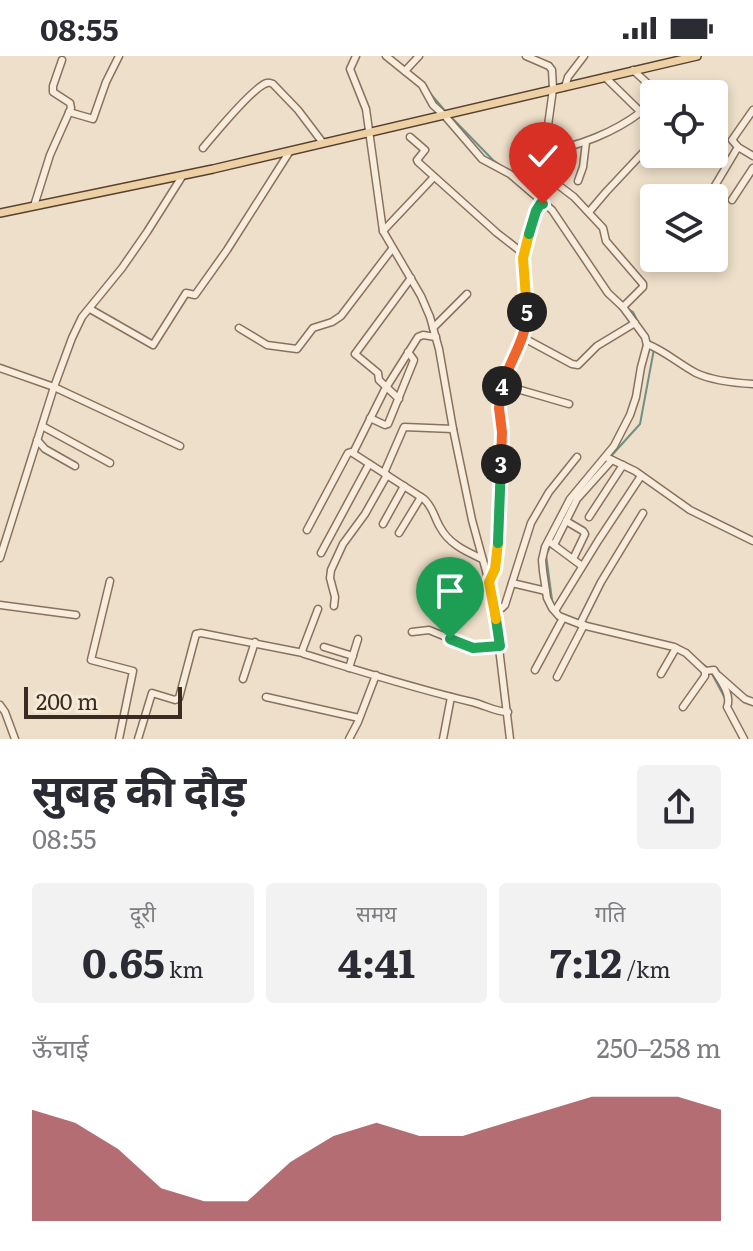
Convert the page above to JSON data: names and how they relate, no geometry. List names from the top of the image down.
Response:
{
  "scale_bar": "200 m",
  "page": {
    "status": "08:55",
    "pins": ["5", "4", "3"],
    "scale": "200 m",
    "heading": ["सुबह की दौड़", "08:55"],
    "stats": [
      ["दूरी", "0.65 km"],
      ["समय", "4:41"],
      ["गति", "7:12 /km"]
    ],
    "chart": ["ऊँचाई", "250–258 m"]
  }
}
